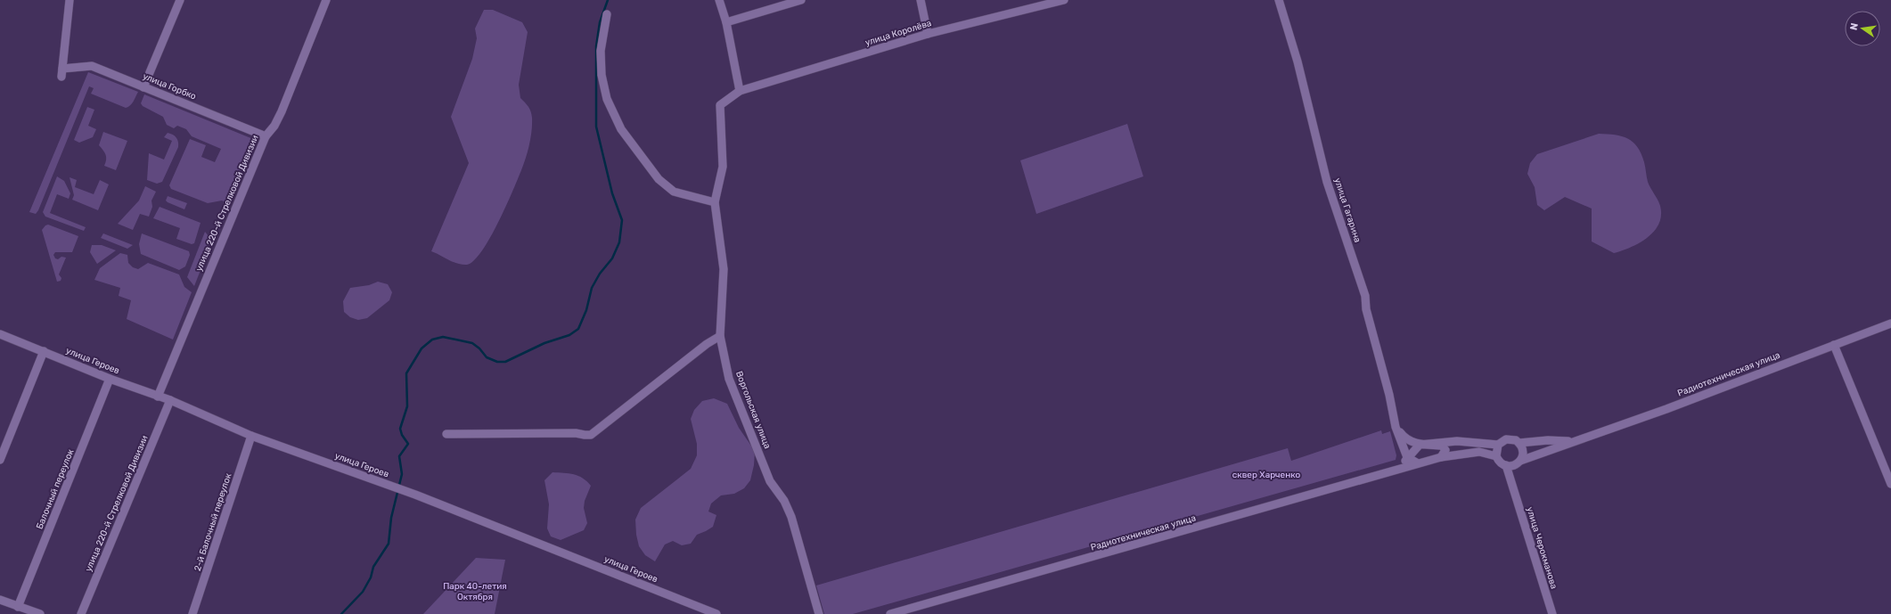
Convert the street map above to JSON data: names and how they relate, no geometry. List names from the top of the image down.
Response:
{
  "streets": {
    "street": [
      "улица Королёва",
      "улица Горбко",
      "улица 220-й Стрелковой Дивизии",
      "улица Гагарина",
      "улица Героев",
      "Радиотехническая улица",
      "Воргольская улица",
      "Балочный переулок",
      "2-й Балочный переулок",
      "улица Черокманова"
    ]
  },
  "crossings": [
    ["улица Королёва", "Воргольская улица"],
    ["улица Горбко", "улица 220-й Стрелковой Дивизии"],
    ["улица 220-й Стрелковой Дивизии", "улица Героев"],
    ["улица Героев", "Балочный переулок"],
    ["улица Героев", "2-й Балочный переулок"],
    ["Радиотехническая улица", "улица Черокманова"]
  ],
  "parks": ["сквер Харченко", "Парк 40-летия Октября"],
  "north": "left"
}
